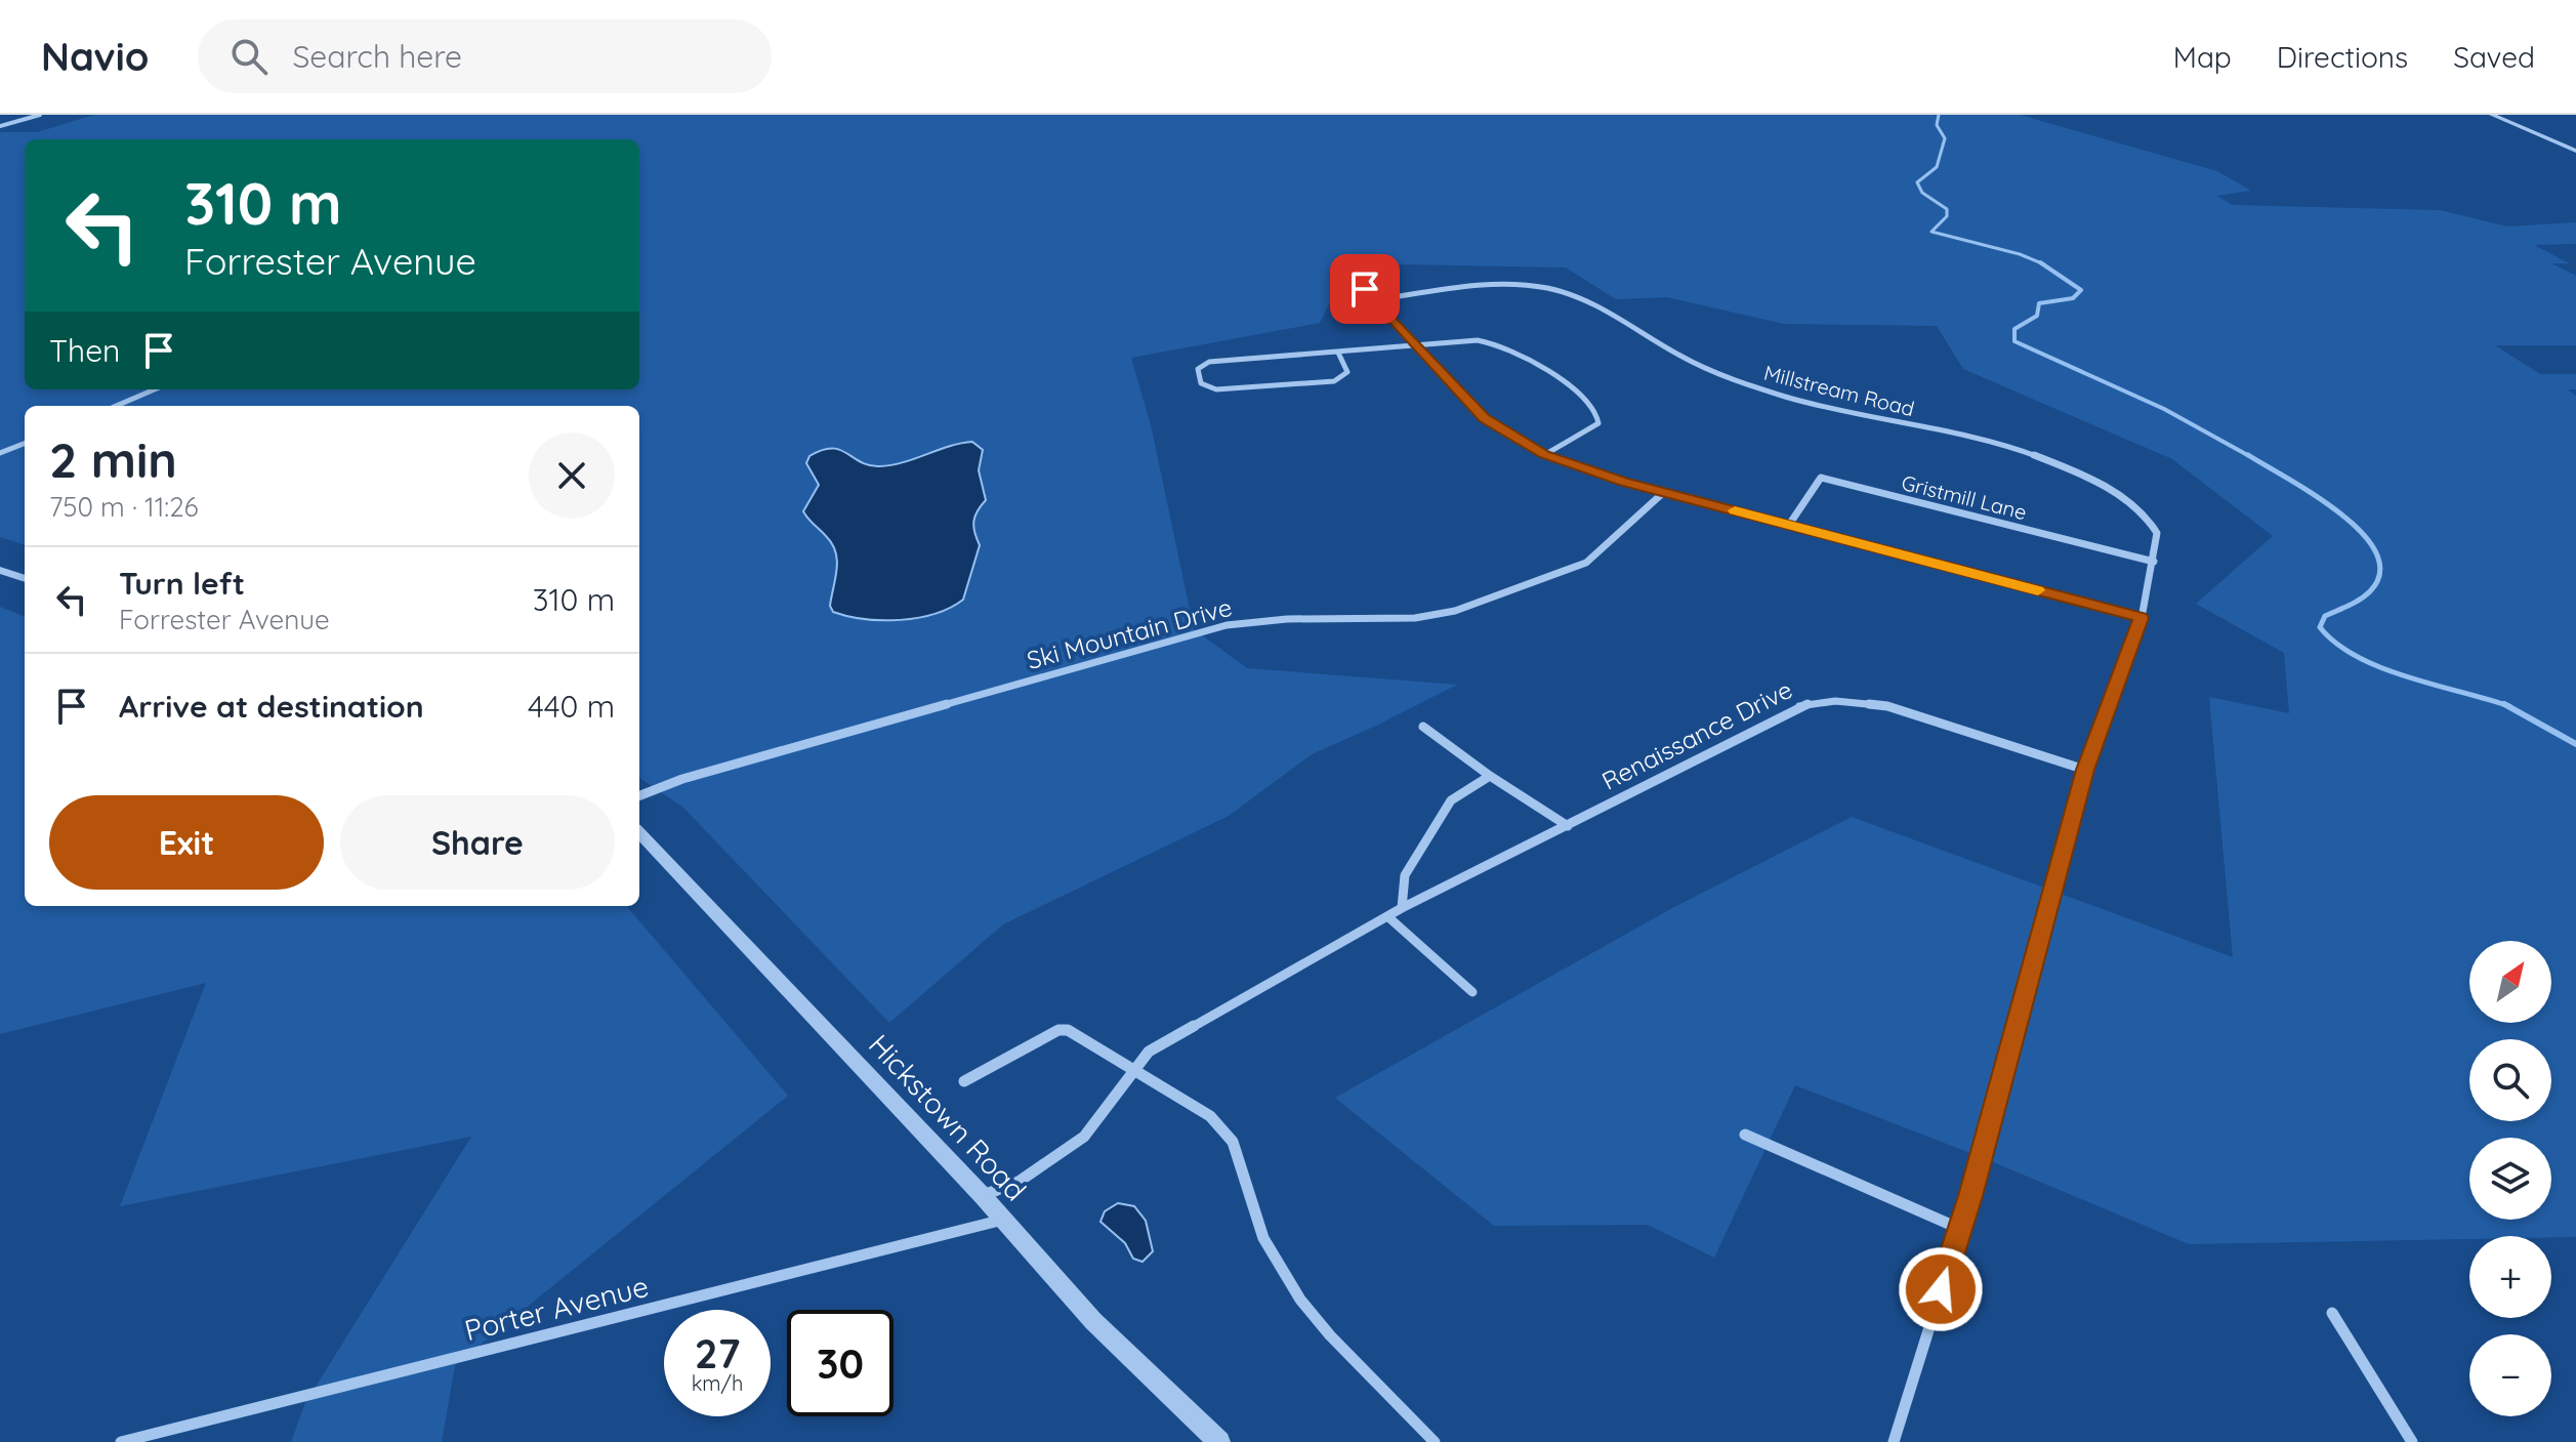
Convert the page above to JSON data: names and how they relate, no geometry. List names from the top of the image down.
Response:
{
  "streets": {
    "street": [
      "Millstream Road",
      "Gristmill Lane",
      "Ski Mountain Drive",
      "Renaissance Drive",
      "Hickstown Road",
      "Porter Avenue"
    ]
  },
  "crossings": [
    ["Millstream Road", "Gristmill Lane"],
    ["Millstream Road", "Renaissance Drive"],
    ["Renaissance Drive", "Hickstown Road"],
    ["Hickstown Road", "Porter Avenue"]
  ],
  "north": "top right",
  "page": {
    "header": "Navio",
    "search": "Search here",
    "nav": ["Map", "Directions", "Saved"],
    "turn": ["310 m", "Forrester Avenue"],
    "then": "Then",
    "heading": ["2 min", "750 m · 11:26"],
    "list": [
      {
        "name": "Turn left",
        "note": "Forrester Avenue",
        "value": "310 m"
      },
      {
        "name": "Arrive at destination",
        "value": "440 m"
      }
    ],
    "buttons": ["Exit", "Share"],
    "map_buttons": ["+", "−"],
    "speed": "27 km/h",
    "limit": "30"
  }
}
